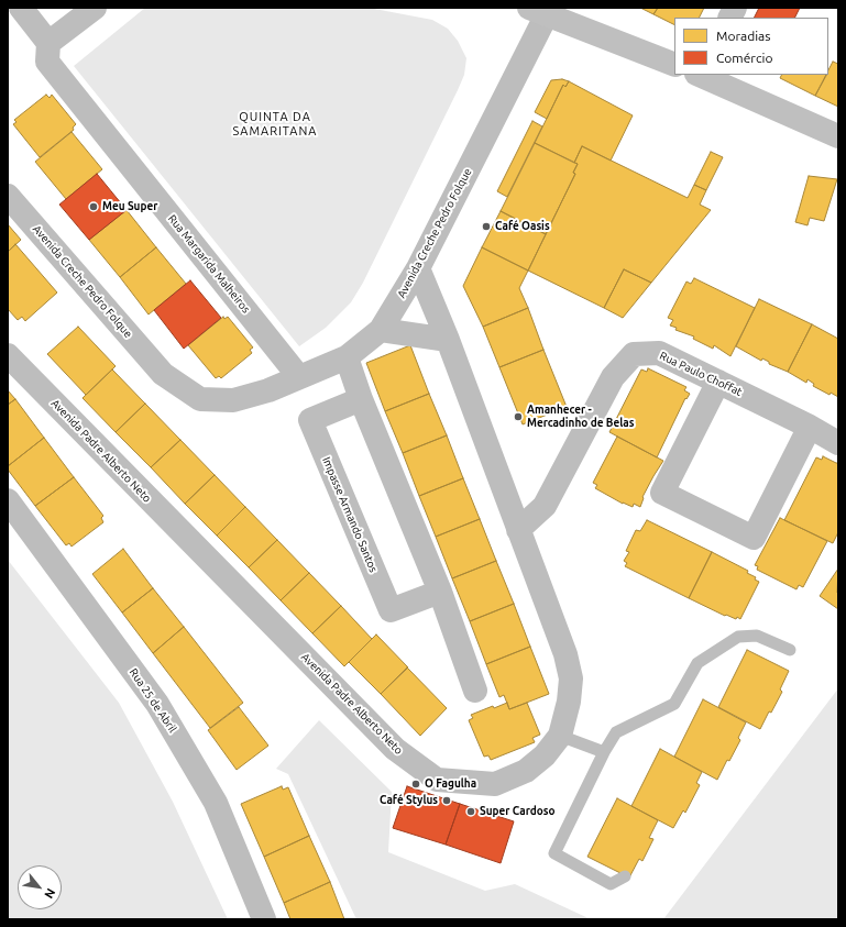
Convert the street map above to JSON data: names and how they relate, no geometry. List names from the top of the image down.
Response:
{
  "streets": {
    "street": [
      "Avenida Creche Pedro Folque",
      "Rua Margarida Malheiros",
      "Rua Paulo Choffat",
      "Avenida Padre Alberto Neto",
      "Impasse Armando Santos",
      "Rua 25 de Abril"
    ]
  },
  "crossings": [
    ["Avenida Creche Pedro Folque", "Rua Margarida Malheiros"],
    ["Avenida Creche Pedro Folque", "Avenida Padre Alberto Neto"],
    ["Rua Paulo Choffat", "Avenida Padre Alberto Neto"]
  ],
  "districts": ["QUINTA DA SAMARITANA"],
  "places": [
    "Meu Super",
    "Café Oasis",
    "Amanhecer - Mercadinho de Belas",
    "O Fagulha",
    "Café Stylus",
    "Super Cardoso"
  ],
  "legend": ["Moradias", "Comércio"],
  "north": "bottom right"
}
